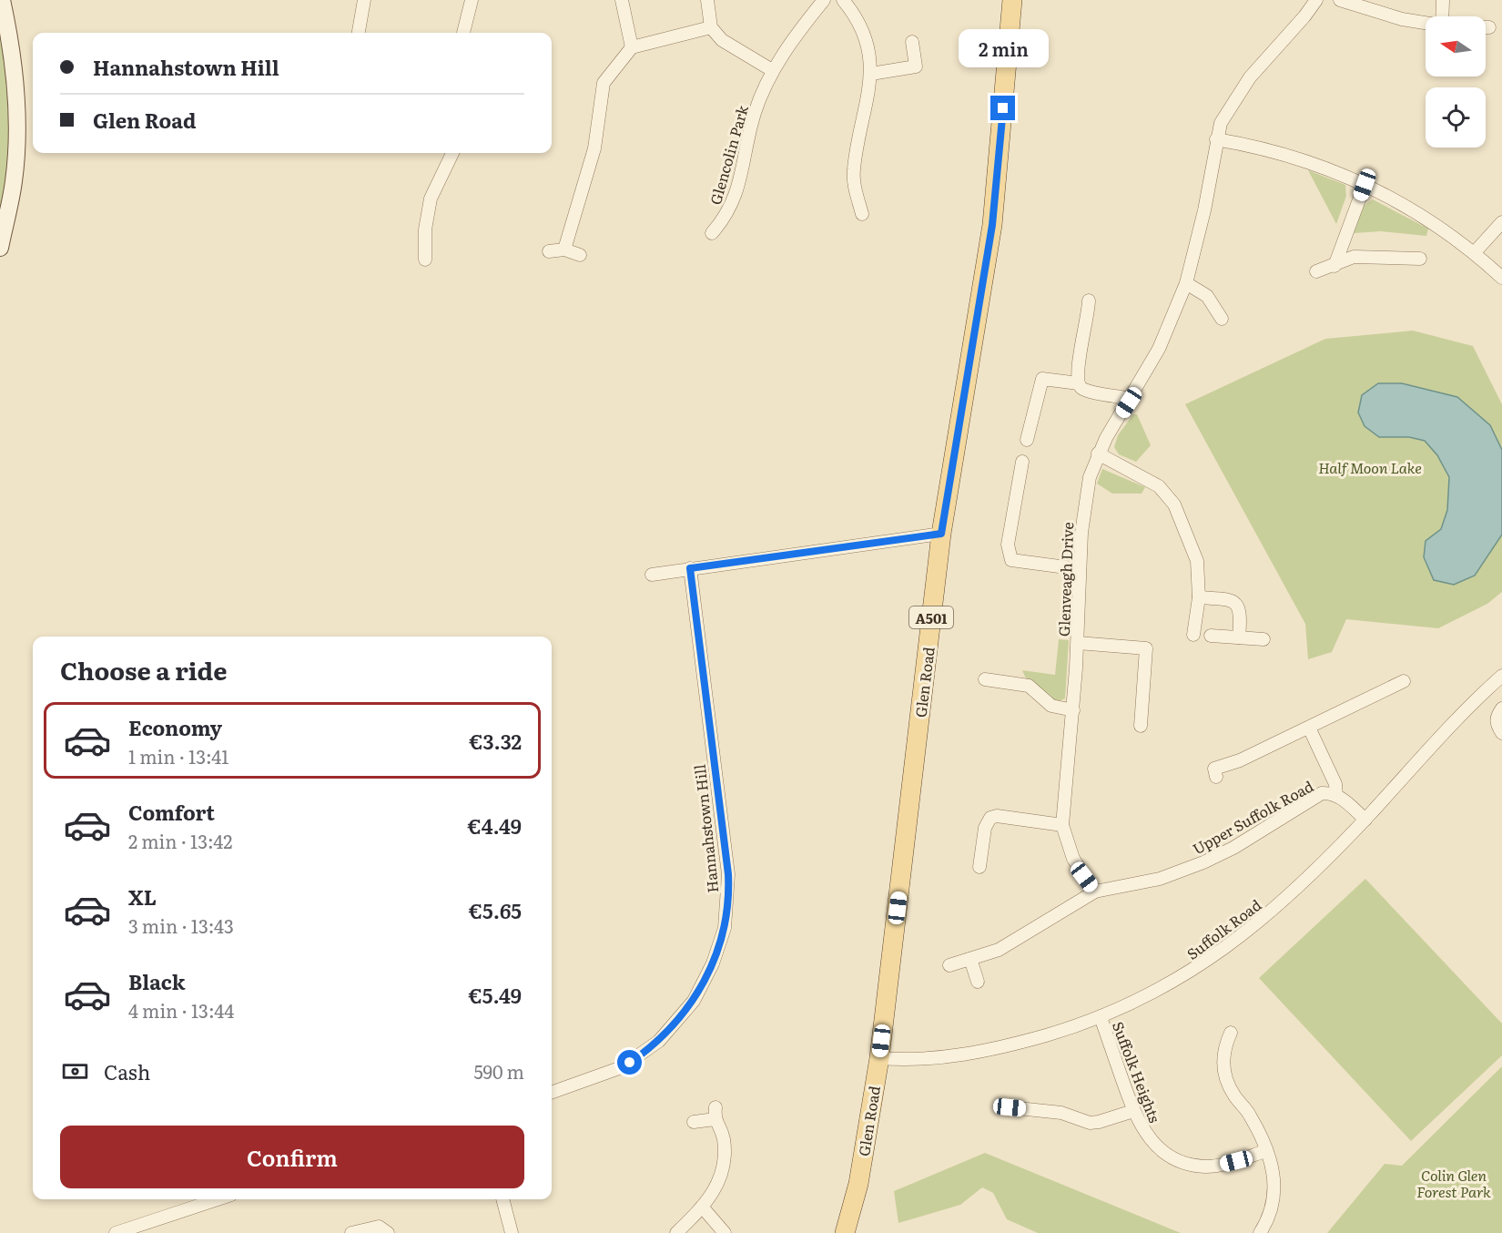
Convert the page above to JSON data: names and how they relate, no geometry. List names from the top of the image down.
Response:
{
  "streets": {
    "main road": ["A501", "Glen Road"],
    "street": [
      "Glencolin Park",
      "Glenveagh Drive",
      "Upper Suffolk Road",
      "Hannahstown Hill",
      "Suffolk Road",
      "Suffolk Heights"
    ]
  },
  "crossings": [
    ["Glenveagh Drive", "Upper Suffolk Road"],
    ["Glen Road", "Suffolk Road"],
    ["Upper Suffolk Road", "Suffolk Road"],
    ["Suffolk Road", "Suffolk Heights"]
  ],
  "parks": ["Half Moon Lake", "Colin Glen Forest Park"],
  "north": "left",
  "page": {
    "bubble": "2 min",
    "banner": ["Hannahstown Hill", "Glen Road"],
    "heading": "Choose a ride",
    "list": [
      {
        "name": "Economy",
        "note": "1 min · 13:41",
        "value": "€3.32"
      },
      {
        "name": "Comfort",
        "note": "2 min · 13:42",
        "value": "€4.49"
      },
      {
        "name": "XL",
        "note": "3 min · 13:43",
        "value": "€5.65"
      },
      {
        "name": "Black",
        "note": "4 min · 13:44",
        "value": "€5.49"
      }
    ],
    "pay": ["Cash", "590 m"],
    "buttons": "Confirm"
  }
}
